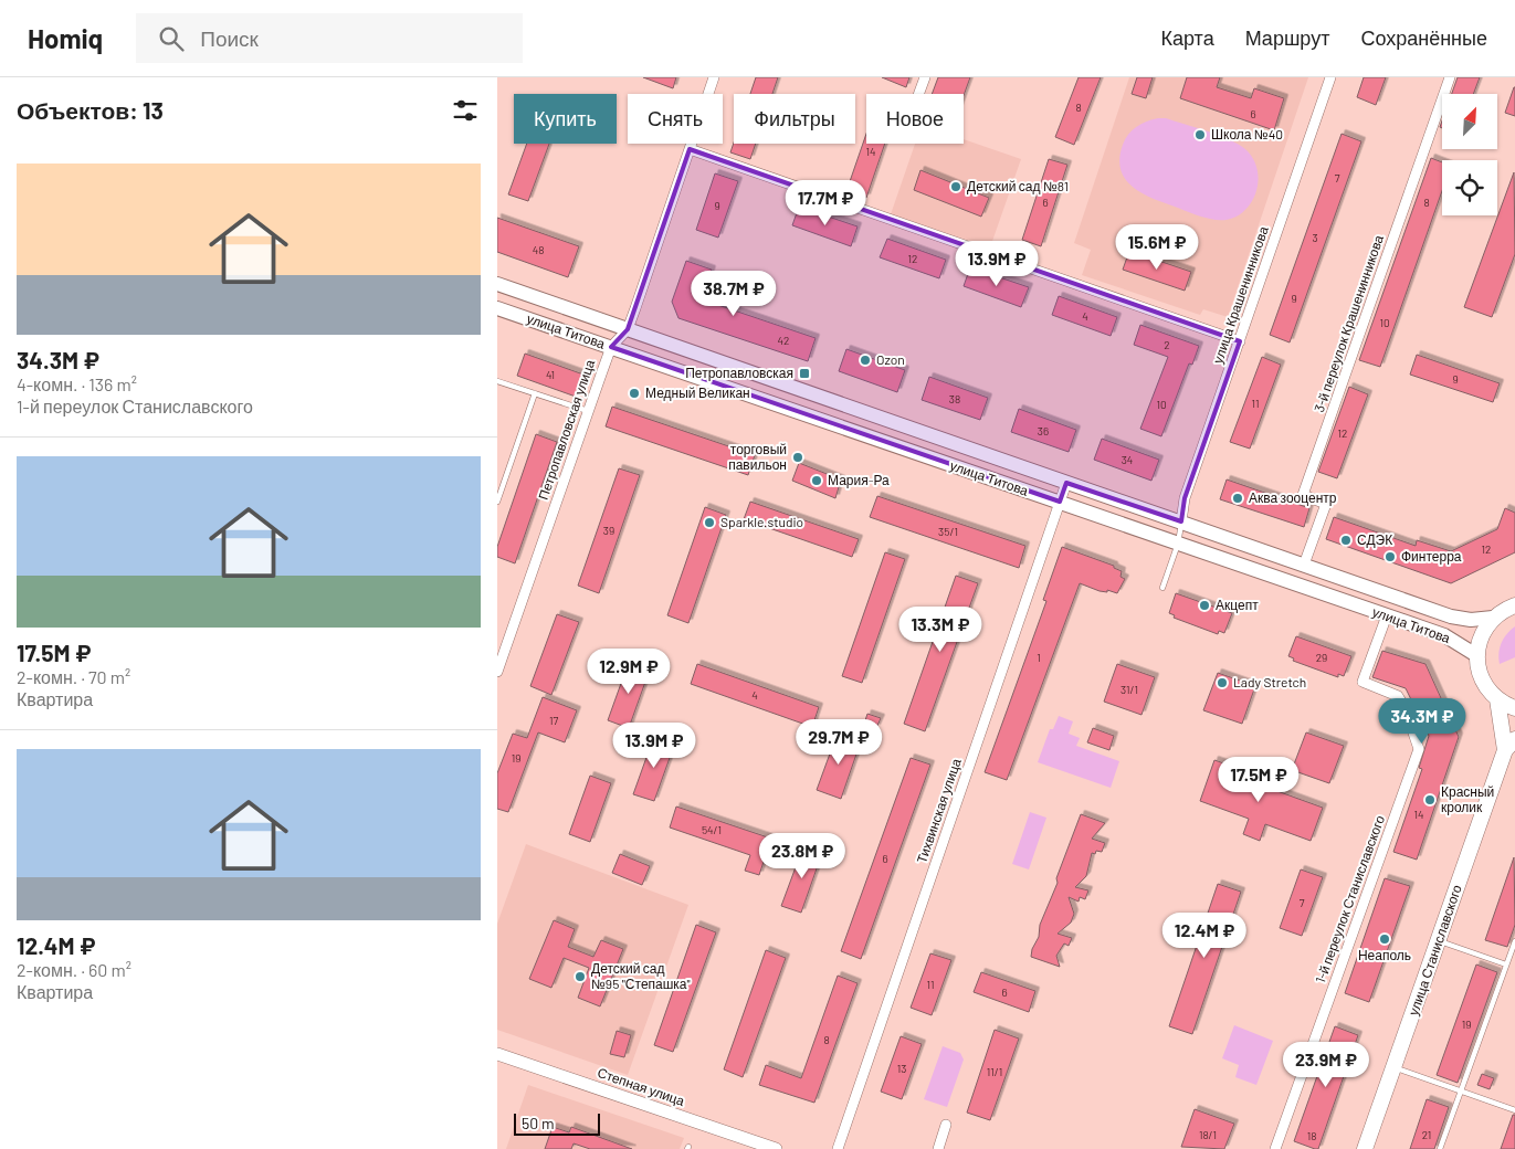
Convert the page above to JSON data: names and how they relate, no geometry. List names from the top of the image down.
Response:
{
  "streets": {
    "main road": ["улица Титова", "улица Станиславского"],
    "street": [
      "улица Крашенинникова",
      "3-й переулок Крашенинникова",
      "Петропавловская улица",
      "Тихвинская улица",
      "1-й переулок Станиславского",
      "Степная улица"
    ]
  },
  "crossings": [
    ["улица Крашенинникова", "улица Титова"],
    ["3-й переулок Крашенинникова", "улица Титова"],
    ["улица Титова", "Петропавловская улица"],
    ["улица Титова", "Тихвинская улица"],
    ["улица Титова", "1-й переулок Станиславского"]
  ],
  "places": {
    "other": [
      "Школа №40",
      "Детский сад №81",
      "Ozon",
      "Медный Великан",
      "торговый павильон",
      "Мария-Ра",
      "Аква зооцентр",
      "Sparkle.studio",
      "СДЭК",
      "Финтерра",
      "Акцепт",
      "Lady Stretch",
      "Красный кролик",
      "Неаполь",
      "Детский сад №95 \"Степашка\""
    ],
    "transit": ["Петропавловская"]
  },
  "house_numbers": [
    "8",
    "6",
    "14",
    "7",
    "6",
    "8",
    "9",
    "3",
    "48",
    "12",
    "9",
    "4",
    "10",
    "42",
    "2",
    "41",
    "9",
    "38",
    "11",
    "10",
    "36",
    "12",
    "34",
    "39",
    "35/1",
    "12",
    "1",
    "29",
    "31/1",
    "4",
    "17",
    "19",
    "14",
    "54/1",
    "6",
    "7",
    "11",
    "6",
    "19",
    "8",
    "13",
    "11/1",
    "18/1",
    "21",
    "18"
  ],
  "scale_bar": "50 m",
  "north": "top right",
  "page": {
    "header": "Homiq",
    "search": "Поиск",
    "nav": ["Карта", "Маршрут", "Сохранённые"],
    "heading": "Объектов: 13",
    "chip": [
      "Купить",
      "Снять",
      "Фильтры",
      "Новое"
    ],
    "list": [
      {
        "name": "34.3M ₽",
        "note": "4-комн. · 136 m² · 1-й переулок Станиславского"
      },
      {
        "name": "17.5M ₽",
        "note": "2-комн. · 70 m² · Квартира"
      },
      {
        "name": "12.4M ₽",
        "note": "2-комн. · 60 m² · Квартира"
      }
    ],
    "price": [
      "17.7M ₽",
      "15.6M ₽",
      "13.9M ₽",
      "38.7M ₽",
      "13.3M ₽",
      "12.9M ₽",
      "34.3M ₽",
      "29.7M ₽",
      "13.9M ₽",
      "17.5M ₽",
      "23.8M ₽",
      "12.4M ₽",
      "23.9M ₽"
    ],
    "scale": "50 m"
  }
}
